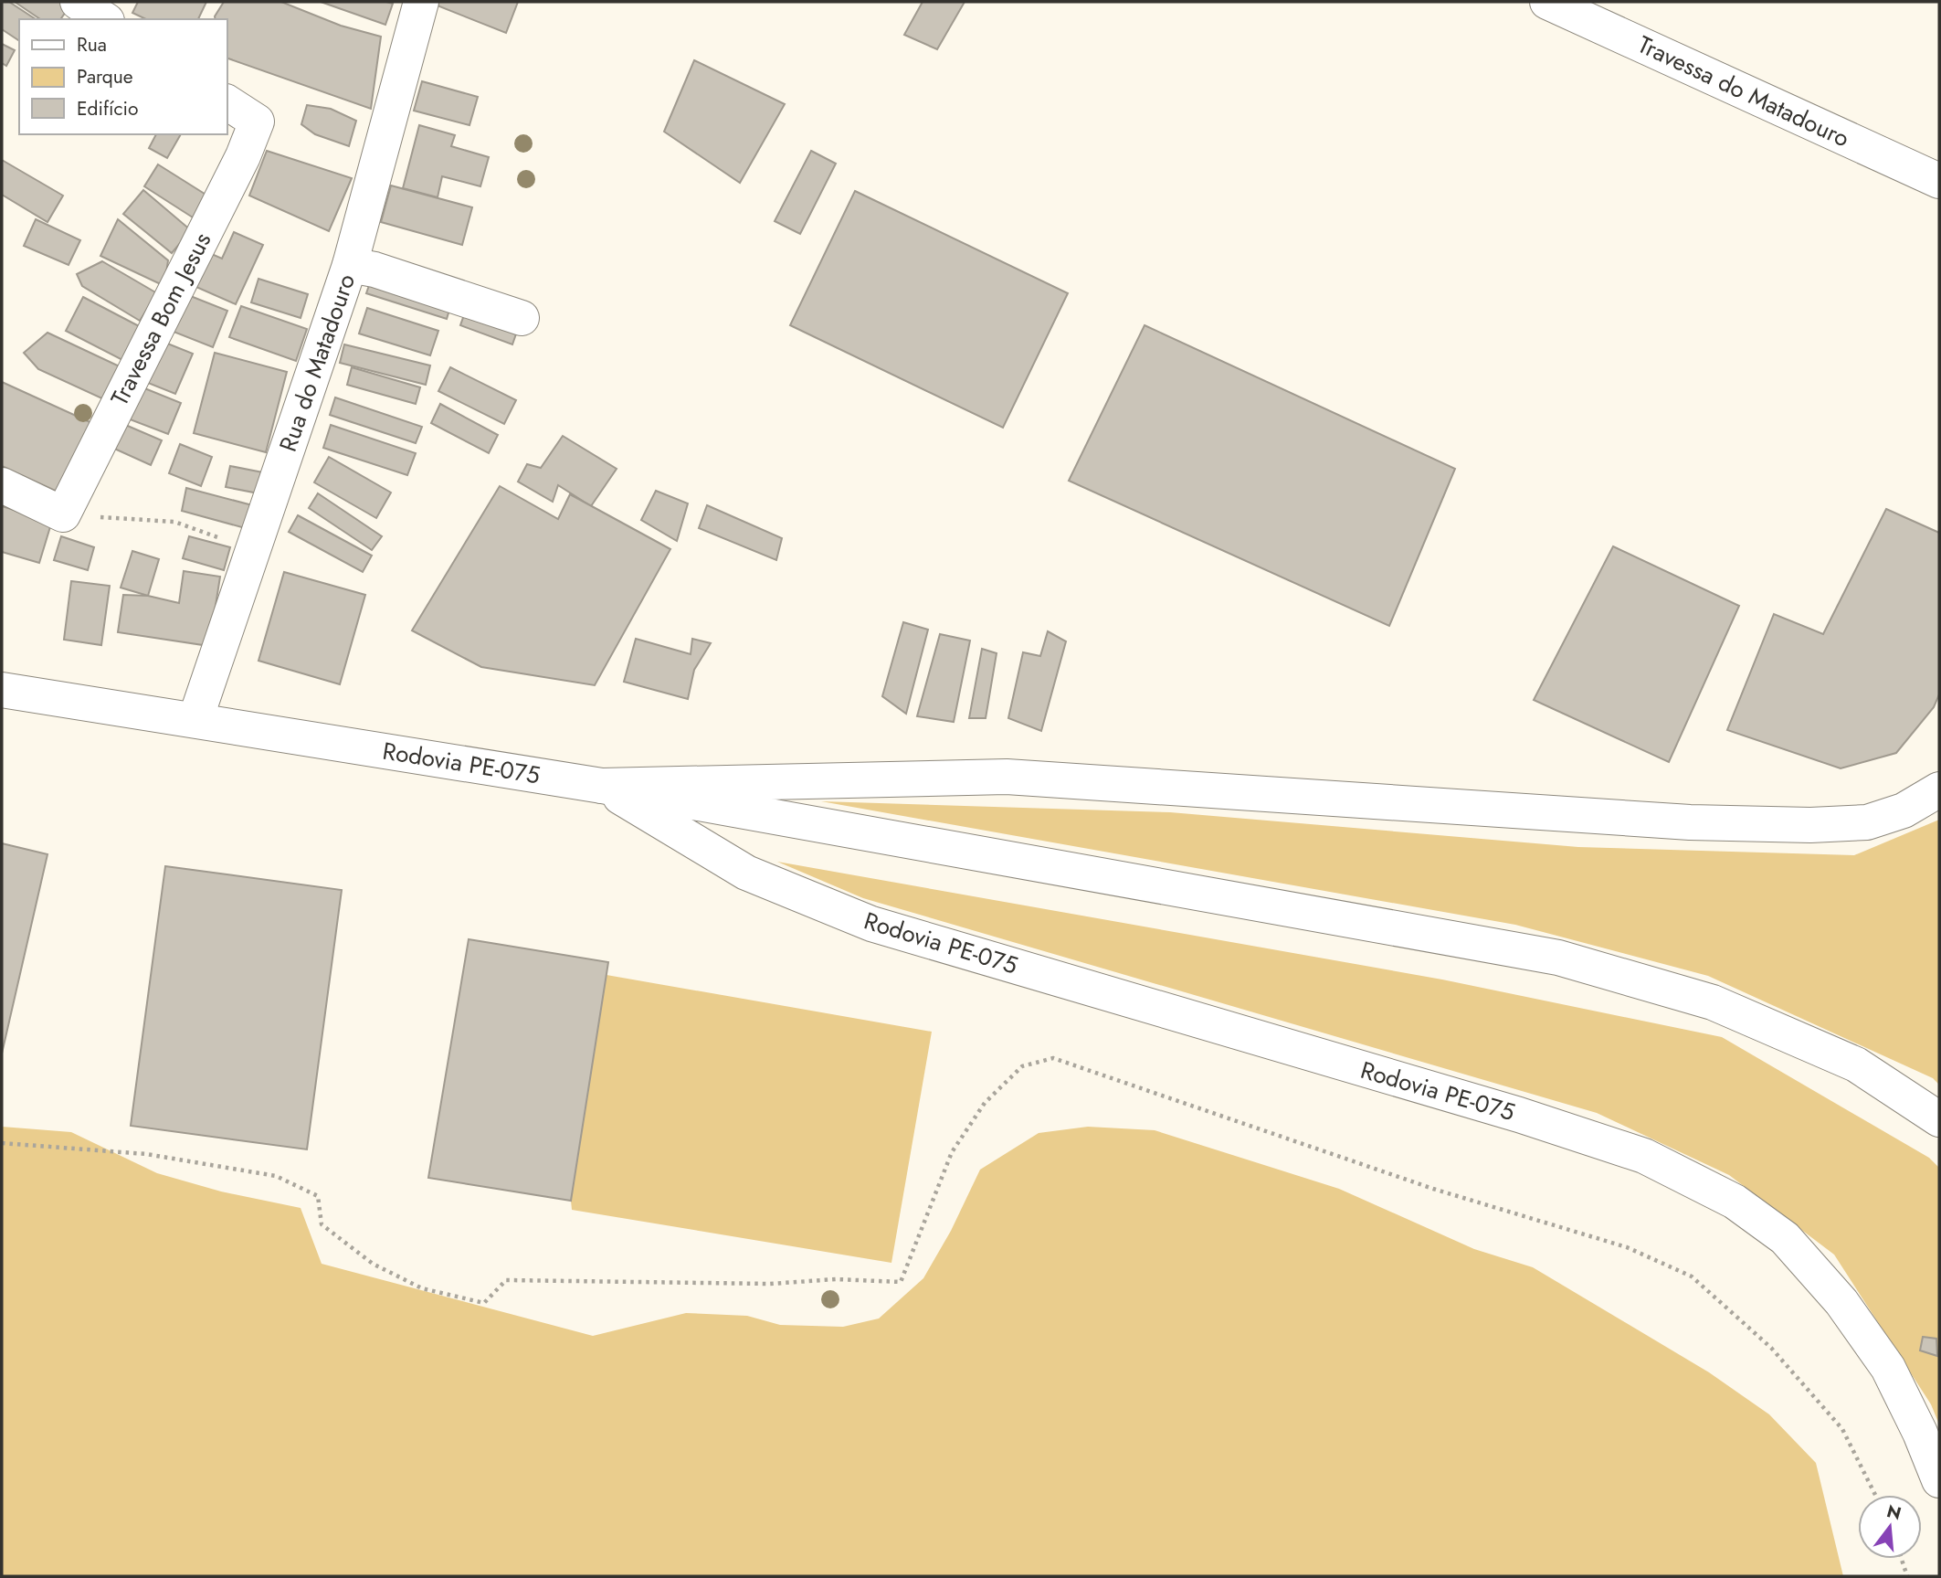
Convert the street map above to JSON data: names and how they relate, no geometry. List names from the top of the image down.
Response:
{
  "streets": {
    "main road": [
      "Travessa do Matadouro",
      "Travessa Bom Jesus",
      "Rua do Matadouro",
      "Rodovia PE-075"
    ]
  },
  "crossings": [
    ["Rua do Matadouro", "Rodovia PE-075"]
  ],
  "legend": ["Rua", "Parque", "Edifício"],
  "north": "top"
}
